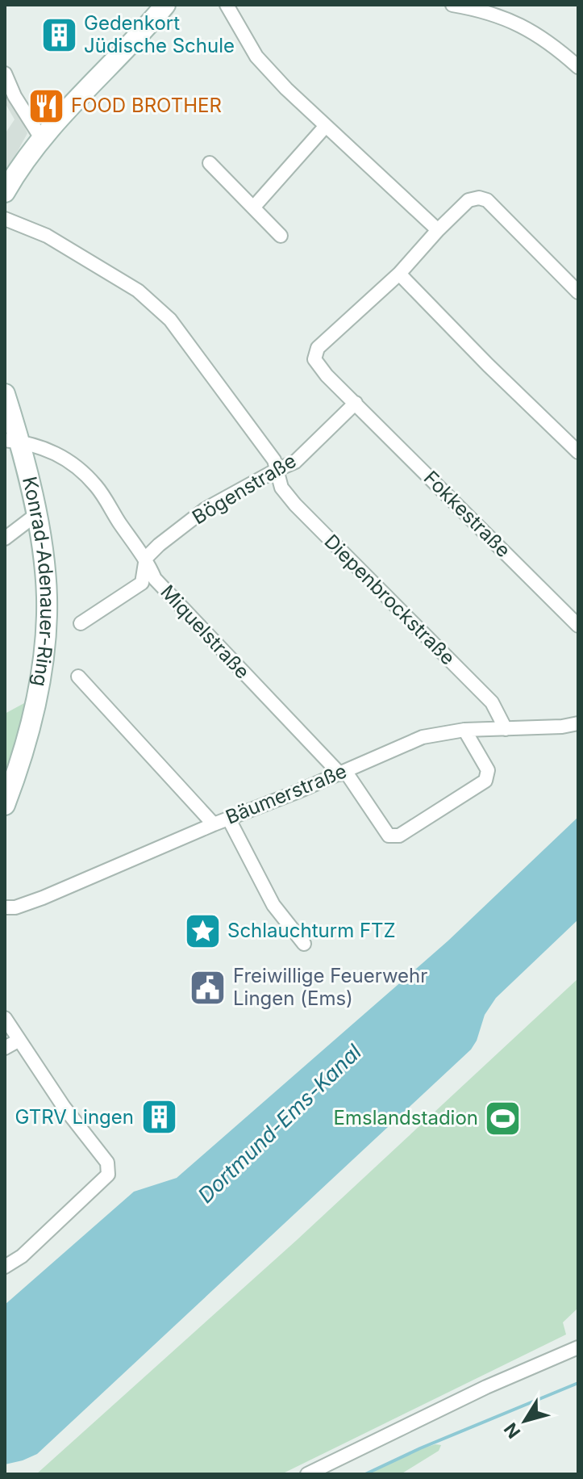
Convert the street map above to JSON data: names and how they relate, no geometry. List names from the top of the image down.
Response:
{
  "streets": {
    "main road": ["Konrad-Adenauer-Ring"],
    "street": [
      "Bögenstraße",
      "Fokkestraße",
      "Diepenbrockstraße",
      "Miquelstraße",
      "Bäumerstraße"
    ]
  },
  "crossings": [
    ["Bögenstraße", "Fokkestraße"],
    ["Bögenstraße", "Diepenbrockstraße"],
    ["Bögenstraße", "Miquelstraße"],
    ["Konrad-Adenauer-Ring", "Miquelstraße"],
    ["Diepenbrockstraße", "Bäumerstraße"],
    ["Miquelstraße", "Bäumerstraße"]
  ],
  "water": ["Dortmund-Ems-Kanal"],
  "places": {
    "building": ["Gedenkort Jüdische Schule", "GTRV Lingen"],
    "restaurant": ["FOOD BROTHER"],
    "place": ["Schlauchturm FTZ"],
    "public building": ["Freiwillige Feuerwehr Lingen (Ems)"],
    "sports": ["Emslandstadion"]
  },
  "north": "bottom left"
}
